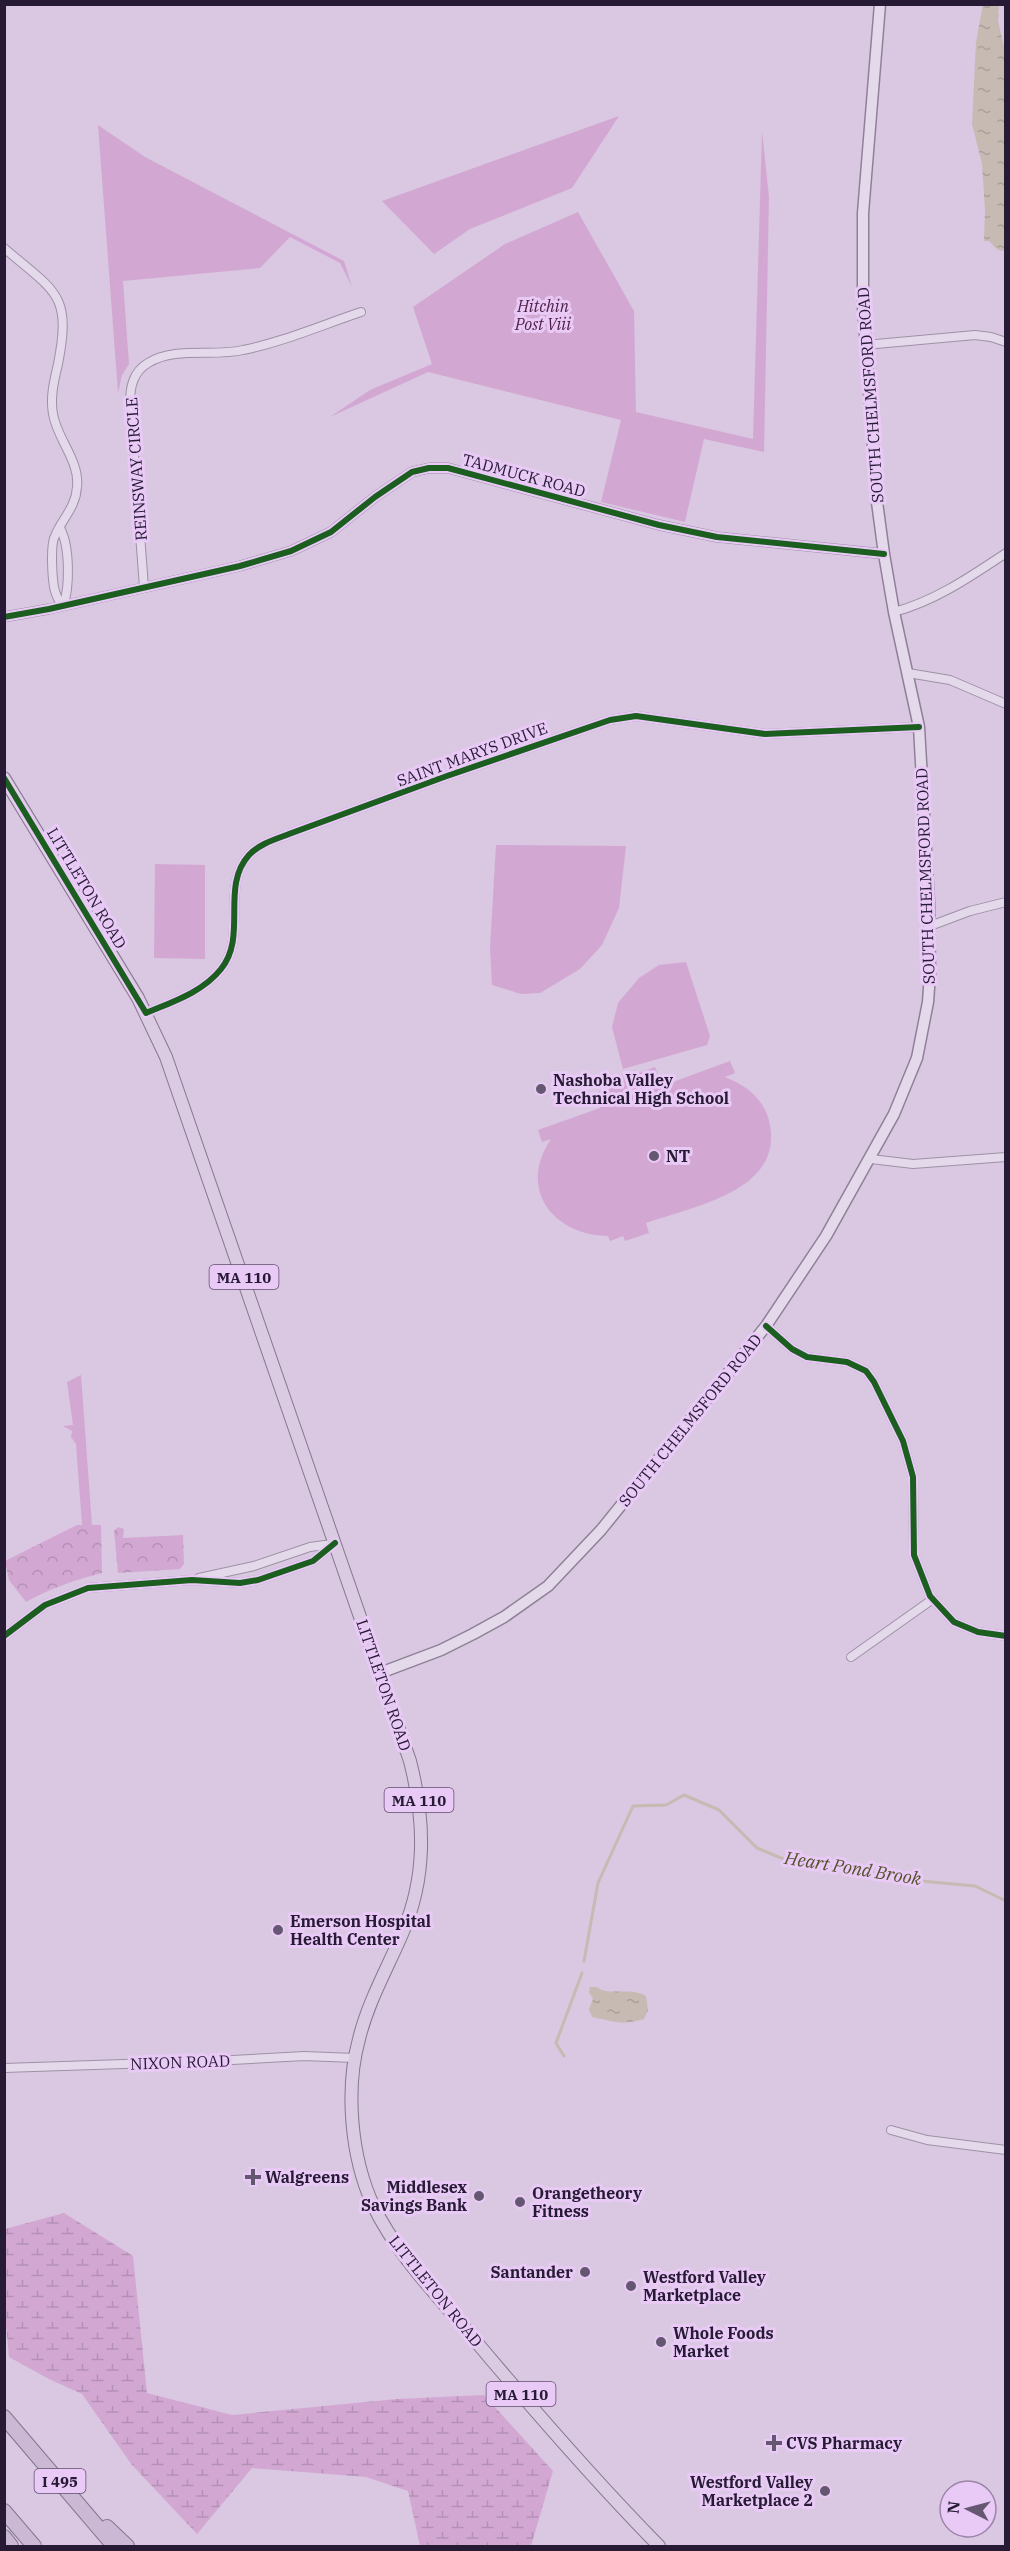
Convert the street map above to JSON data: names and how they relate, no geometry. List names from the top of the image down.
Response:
{
  "streets": {
    "highway": ["I 495"],
    "main road": ["SOUTH CHELMSFORD ROAD", "LITTLETON ROAD", "MA 110"],
    "street": [
      "REINSWAY CIRCLE",
      "TADMUCK ROAD",
      "SAINT MARYS DRIVE",
      "NIXON ROAD"
    ]
  },
  "crossings": [
    ["SOUTH CHELMSFORD ROAD", "TADMUCK ROAD"],
    ["SOUTH CHELMSFORD ROAD", "SAINT MARYS DRIVE"],
    ["SOUTH CHELMSFORD ROAD", "LITTLETON ROAD"],
    ["REINSWAY CIRCLE", "TADMUCK ROAD"],
    ["SAINT MARYS DRIVE", "LITTLETON ROAD"],
    ["LITTLETON ROAD", "NIXON ROAD"]
  ],
  "water": ["Heart Pond Brook"],
  "parks": ["Hitchin Post Viii"],
  "places": {
    "other": [
      "Nashoba Valley Technical High School",
      "NT",
      "Emerson Hospital Health Center",
      "Middlesex Savings Bank",
      "Orangetheory Fitness",
      "Santander",
      "Westford Valley Marketplace",
      "Whole Foods Market",
      "Westford Valley Marketplace 2"
    ],
    "health": ["Walgreens", "CVS Pharmacy"]
  },
  "north": "left"
}
